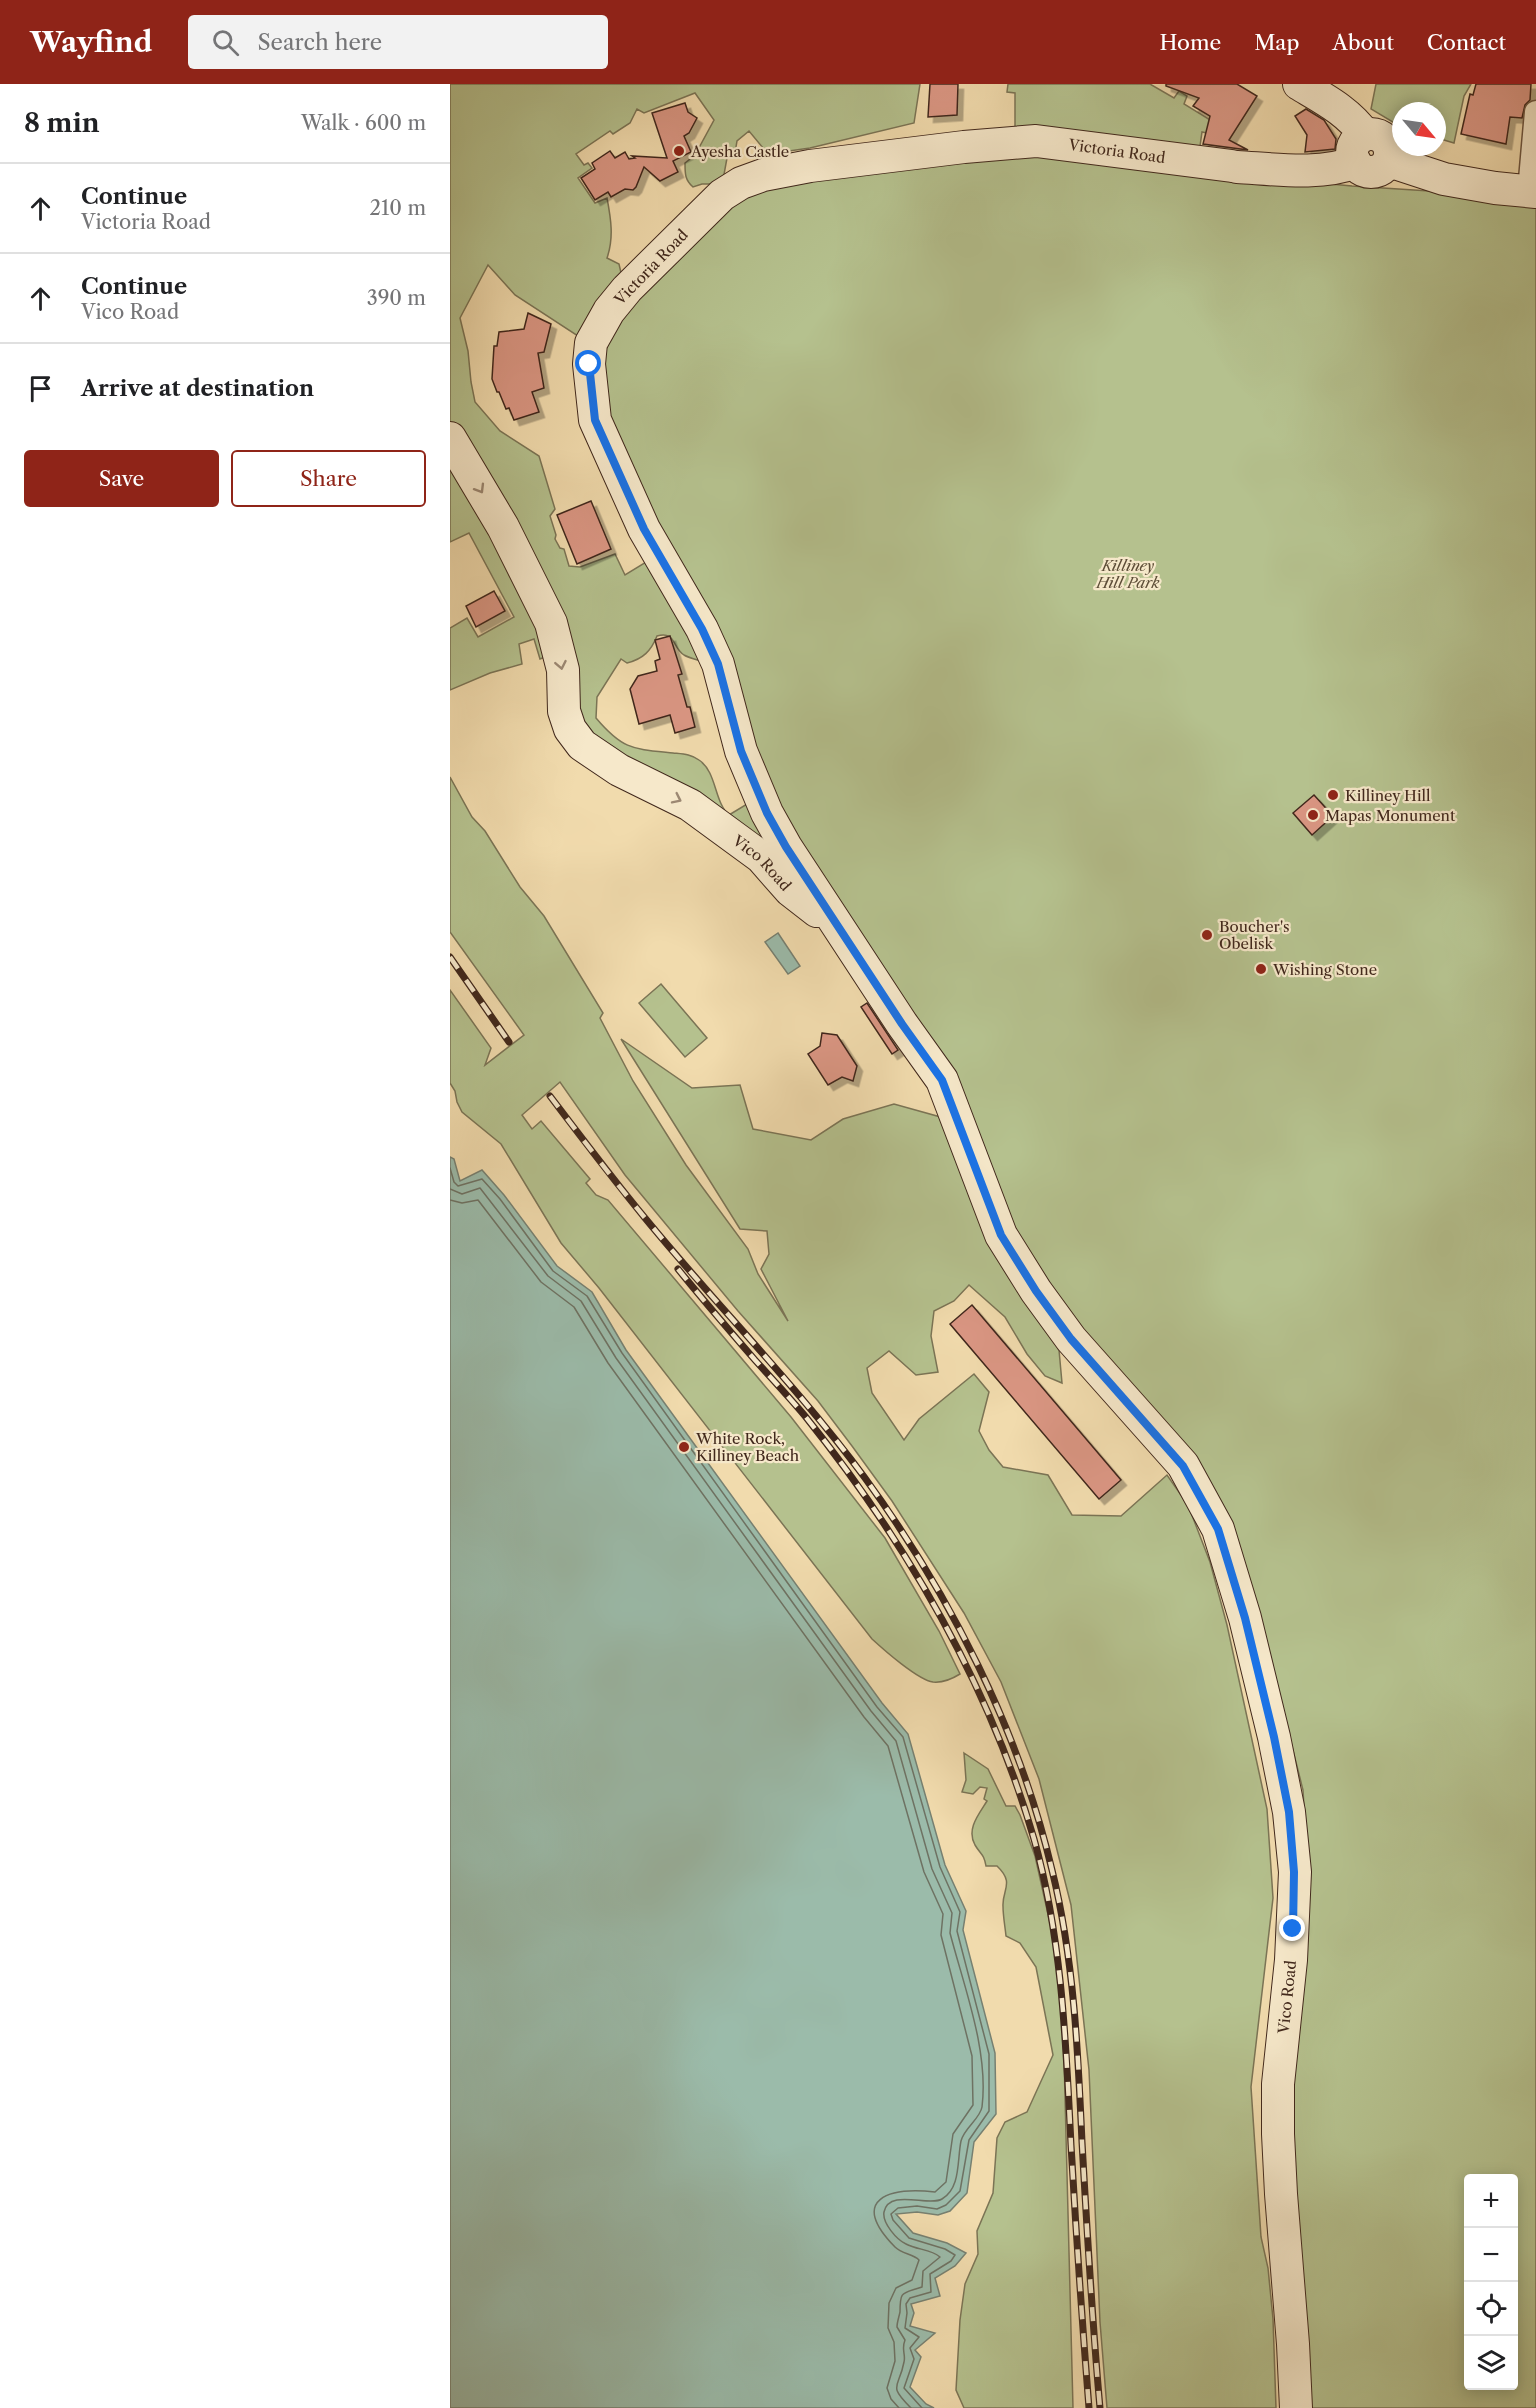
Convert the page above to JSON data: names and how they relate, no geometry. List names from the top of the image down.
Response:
{
  "streets": {
    "main road": ["Victoria Road", "Vico Road"]
  },
  "crossings": [
    ["Victoria Road", "Vico Road"]
  ],
  "parks": ["Killiney Hill Park"],
  "places": [
    "Ayesha Castle",
    "Killiney Hill",
    "Mapas Monument",
    "Boucher's Obelisk",
    "Wishing Stone",
    "White Rock, Killiney Beach"
  ],
  "north": "bottom right",
  "page": {
    "header": "Wayfind",
    "search": "Search here",
    "nav": [
      "Home",
      "Map",
      "About",
      "Contact"
    ],
    "heading": ["8 min", "Walk · 600 m"],
    "list": [
      ["Continue", "Victoria Road", "210 m"],
      ["Continue", "Vico Road", "390 m"],
      "Arrive at destination"
    ],
    "buttons": ["Save", "Share"],
    "map_buttons": ["+", "−"]
  }
}
